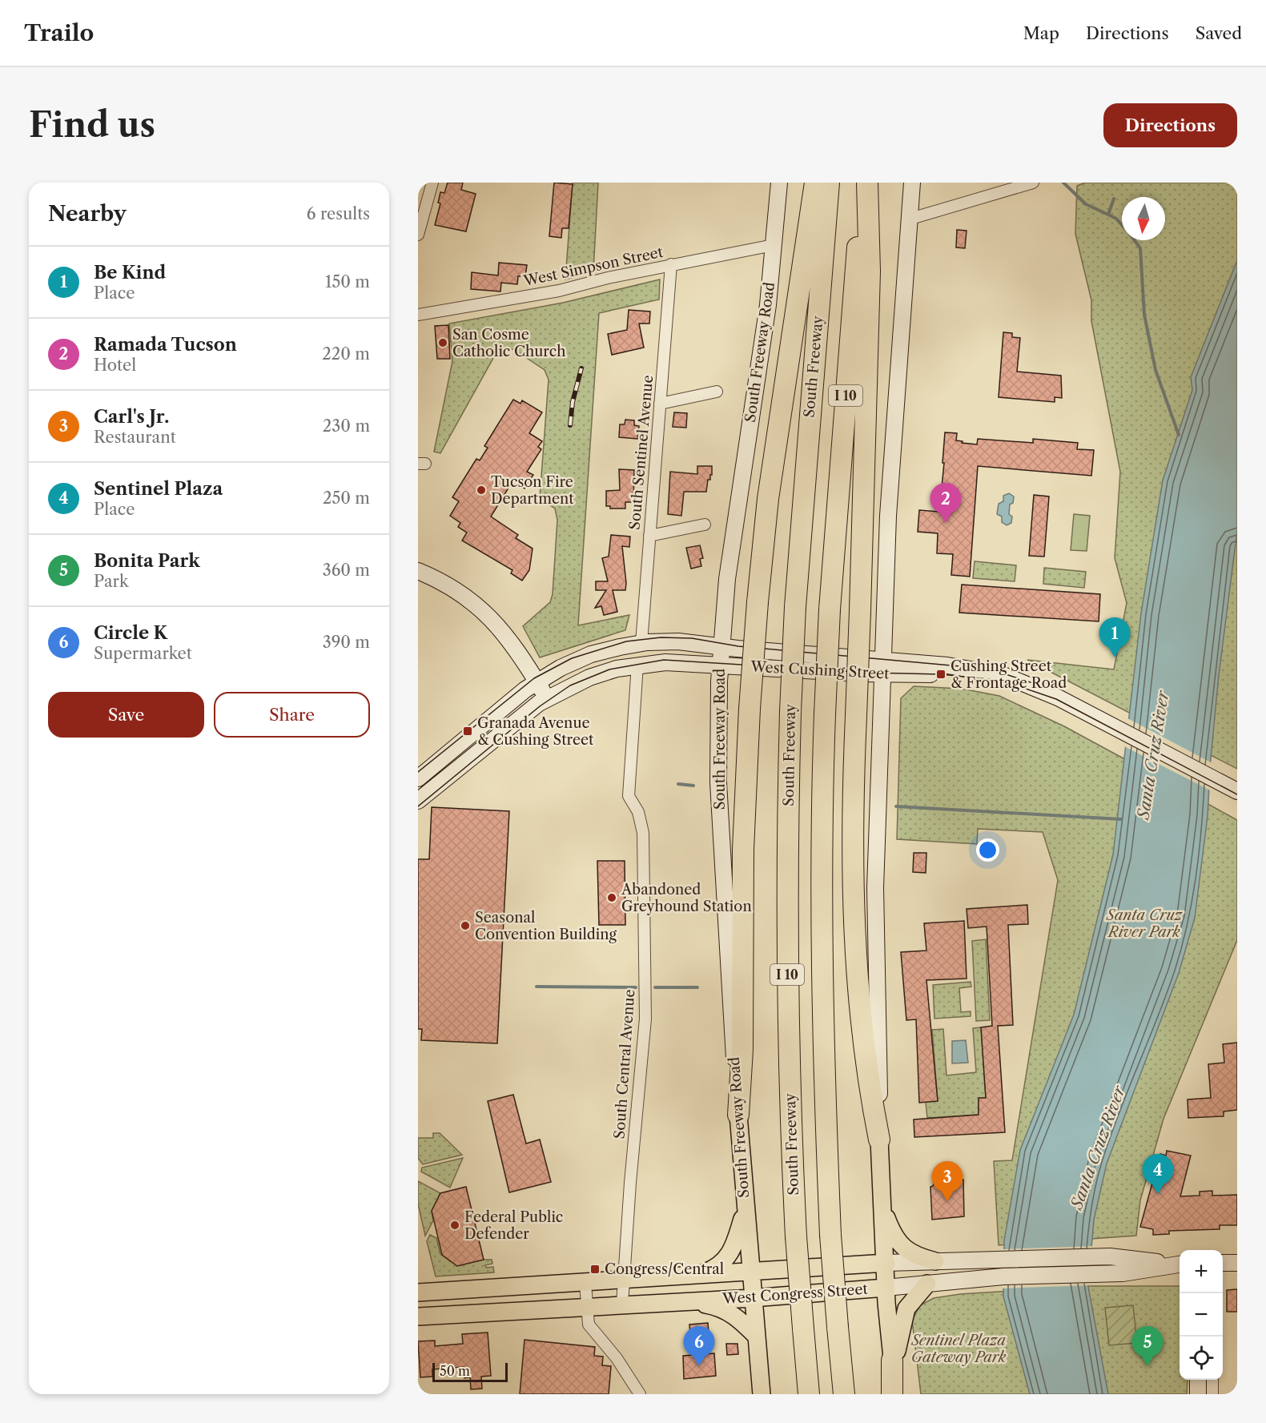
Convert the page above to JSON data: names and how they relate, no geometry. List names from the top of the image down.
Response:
{
  "streets": {
    "highway": ["South Freeway", "I 10"],
    "main road": ["South Freeway Road", "West Cushing Street", "West Congress Street"],
    "street": ["West Simpson Street", "South Sentinel Avenue", "South Central Avenue"]
  },
  "crossings": [
    ["West Simpson Street", "South Freeway Road"],
    ["West Simpson Street", "South Sentinel Avenue"],
    ["South Freeway Road", "West Cushing Street"],
    ["South Freeway Road", "West Congress Street"],
    ["South Sentinel Avenue", "West Cushing Street"],
    ["West Cushing Street", "South Central Avenue"],
    ["South Central Avenue", "West Congress Street"]
  ],
  "water": ["Santa Cruz River"],
  "parks": ["Santa Cruz River Park", "Sentinel Plaza Gateway Park"],
  "places": {
    "other": [
      "San Cosme Catholic Church",
      "Tucson Fire Department",
      "Abandoned Greyhound Station",
      "Seasonal Convention Building",
      "Federal Public Defender"
    ],
    "transit": ["Cushing Street & Frontage Road", "Granada Avenue & Cushing Street", "Congress/Central"]
  },
  "scale_bar": "50 m",
  "north": "bottom",
  "page": {
    "header": "Trailo",
    "nav": ["Map", "Directions", "Saved"],
    "buttons": [
      "Directions",
      ["Save", "Share"]
    ],
    "title": "Find us",
    "heading": ["Nearby", "6 results"],
    "list": [
      {
        "mark": "1",
        "name": "Be Kind",
        "note": "Place",
        "value": "150 m"
      },
      {
        "mark": "2",
        "name": "Ramada Tucson",
        "note": "Hotel",
        "value": "220 m"
      },
      {
        "mark": "3",
        "name": "Carl's Jr.",
        "note": "Restaurant",
        "value": "230 m"
      },
      {
        "mark": "4",
        "name": "Sentinel Plaza",
        "note": "Place",
        "value": "250 m"
      },
      {
        "mark": "5",
        "name": "Bonita Park",
        "note": "Park",
        "value": "360 m"
      },
      {
        "mark": "6",
        "name": "Circle K",
        "note": "Supermarket",
        "value": "390 m"
      }
    ],
    "pins": [
      "2",
      "1",
      "4",
      "3",
      "5",
      "6"
    ],
    "map_buttons": ["+", "−"],
    "scale": "50 m"
  }
}
